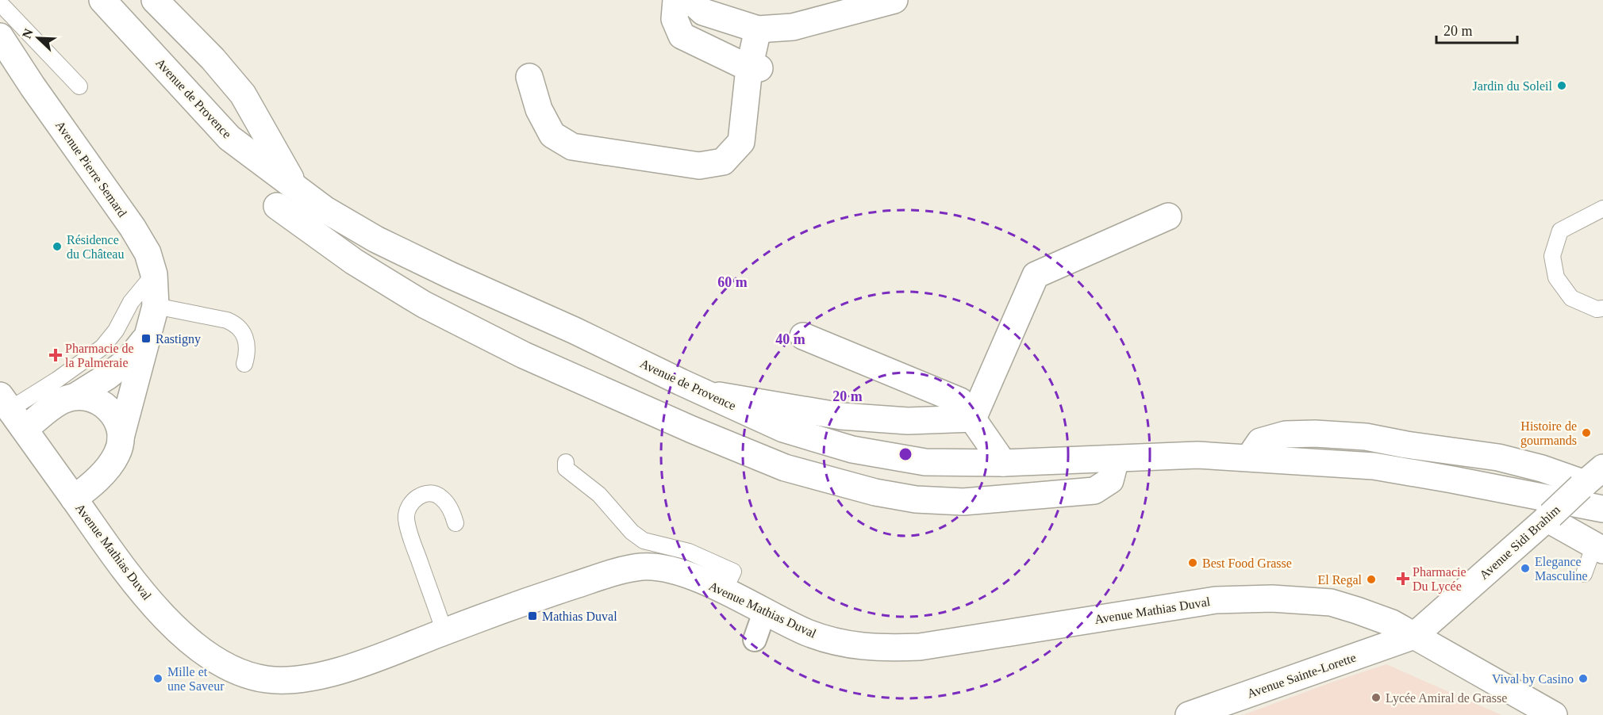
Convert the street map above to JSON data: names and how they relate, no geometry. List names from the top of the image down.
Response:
{
  "streets": {
    "street": [
      "Avenue de Provence",
      "Avenue Pierre Semard",
      "Avenue Sidi Brahim",
      "Avenue Mathias Duval",
      "Avenue Sainte-Lorette"
    ]
  },
  "crossings": [
    ["Avenue Pierre Semard", "Avenue Mathias Duval"],
    ["Avenue Sidi Brahim", "Avenue Mathias Duval"],
    ["Avenue Sidi Brahim", "Avenue Sainte-Lorette"],
    ["Avenue Mathias Duval", "Avenue Sainte-Lorette"]
  ],
  "places": {
    "other": [
      "Jardin du Soleil",
      "Résidence du Château",
      "Histoire de gourmands",
      "Best Food Grasse",
      "Elegance Masculine",
      "El Regal",
      "Mille et une Saveur",
      "Vival by Casino",
      "Lycée Amiral de Grasse"
    ],
    "transit": ["Rastigny", "Mathias Duval"],
    "health": ["Pharmacie de la Palmeraie", "Pharmacie Du Lycée"]
  },
  "scale_bar": "20 m",
  "north": "top left",
  "rings": ["60 m", "40 m", "20 m"]
}
